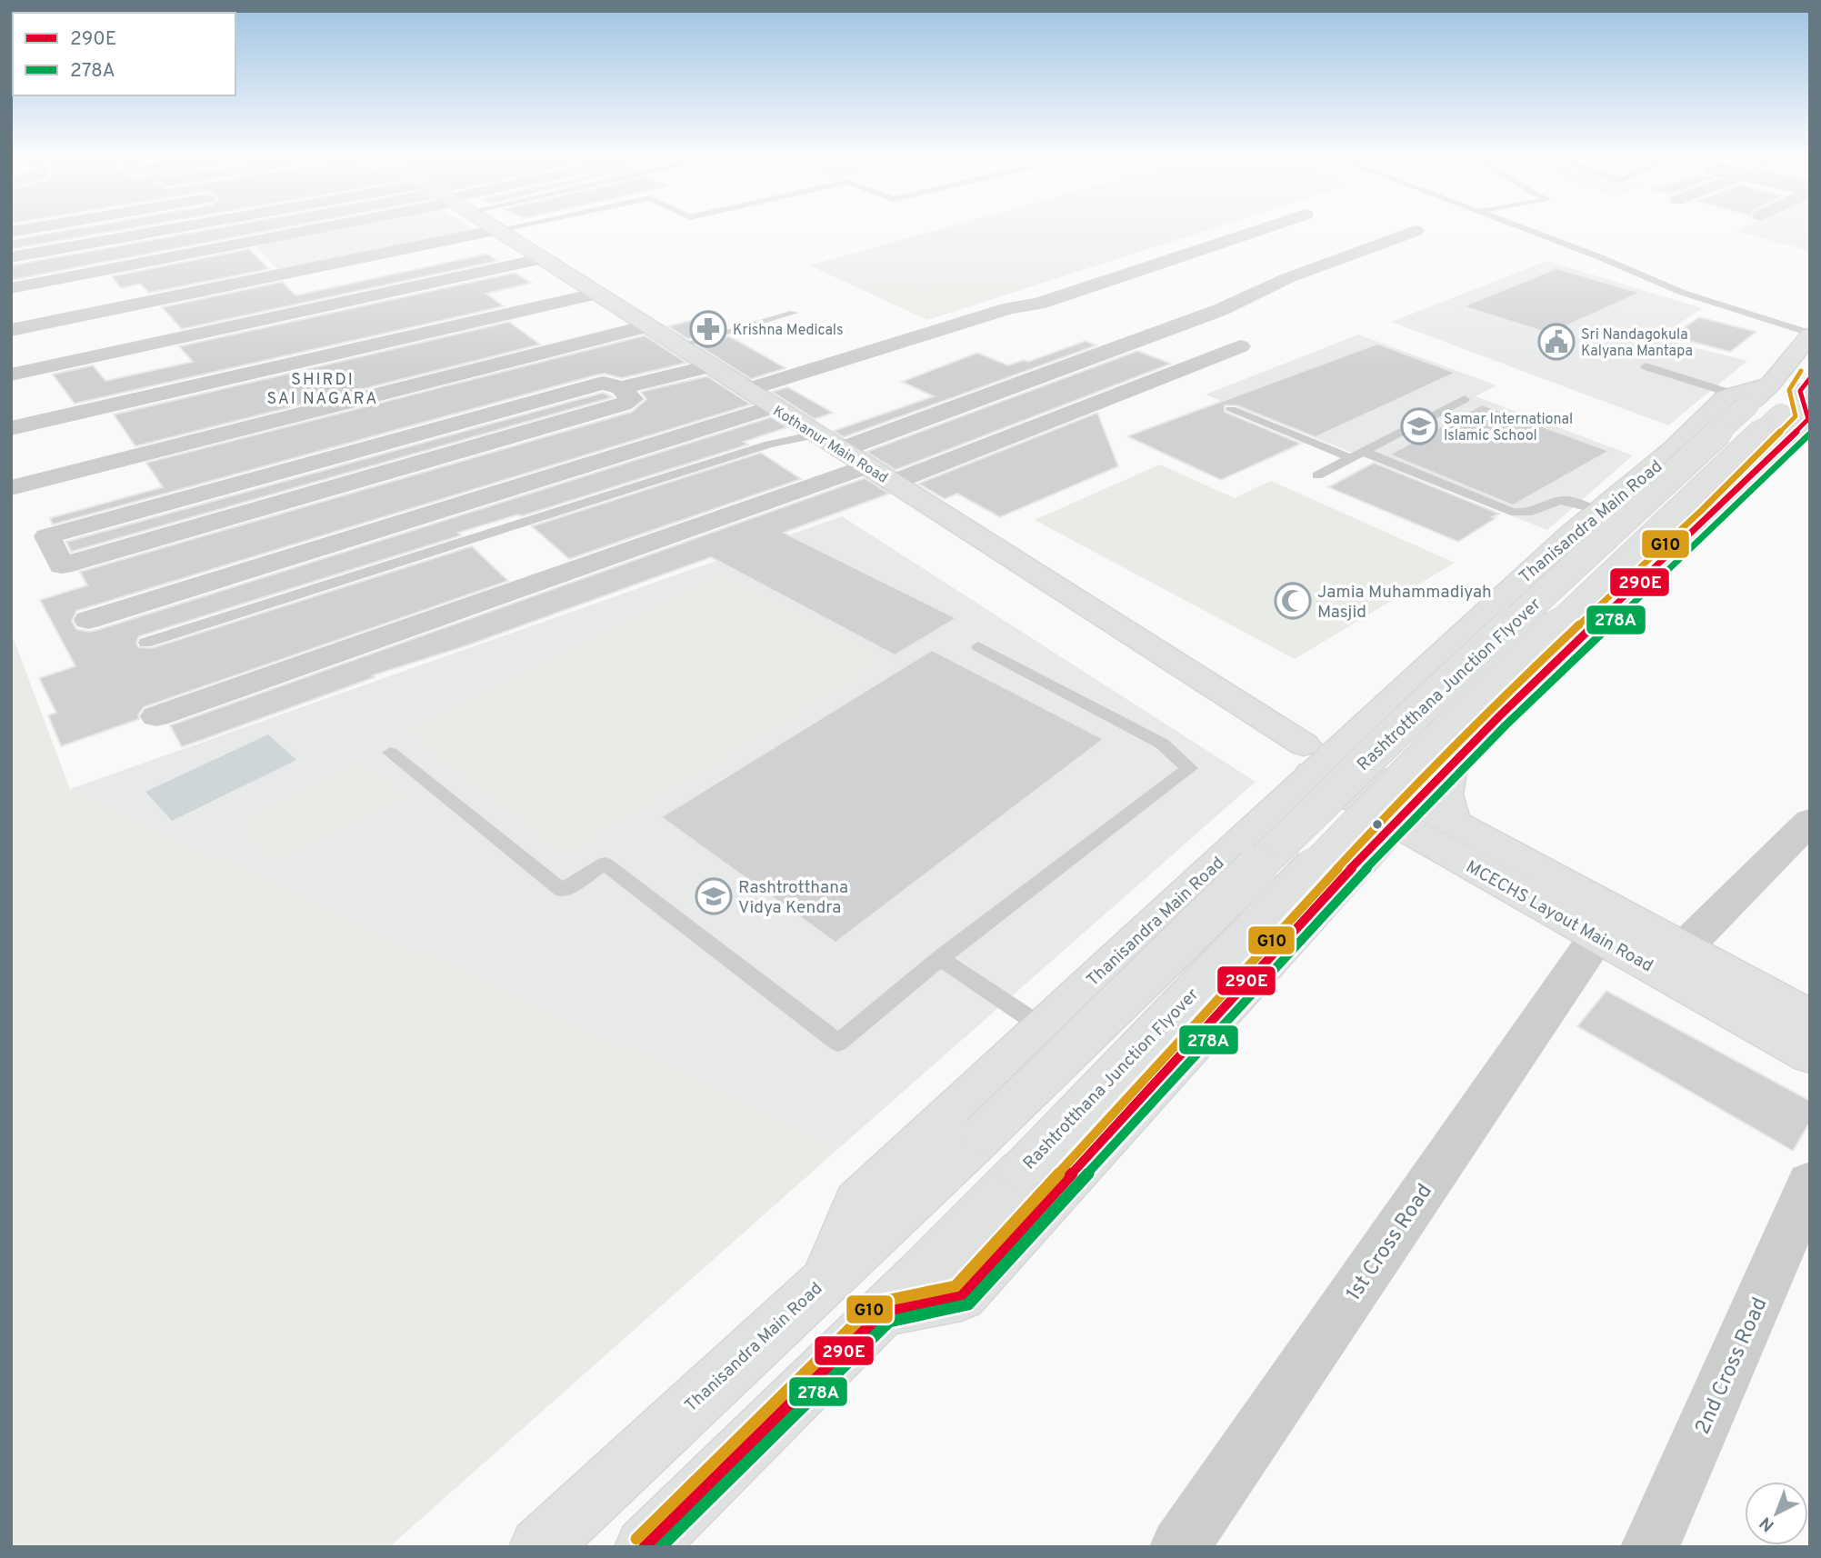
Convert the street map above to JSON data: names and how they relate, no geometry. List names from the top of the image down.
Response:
{
  "streets": {
    "main road": [
      "Kothanur Main Road",
      "Thanisandra Main Road",
      "Rashtrotthana Junction Flyover",
      "MCECHS Layout Main Road"
    ],
    "street": ["1st Cross Road", "2nd Cross Road"]
  },
  "crossings": [
    ["Kothanur Main Road", "Thanisandra Main Road"],
    ["Kothanur Main Road", "MCECHS Layout Main Road"],
    ["Thanisandra Main Road", "Rashtrotthana Junction Flyover"],
    ["Thanisandra Main Road", "MCECHS Layout Main Road"],
    ["MCECHS Layout Main Road", "1st Cross Road"]
  ],
  "districts": ["SHIRDI SAI NAGARA"],
  "places": {
    "pharmacy": ["Krishna Medicals"],
    "public building": ["Sri Nandagokula Kalyana Mantapa"],
    "school or university": ["Samar International Islamic School", "Rashtrotthana Vidya Kendra"],
    "mosque": ["Jamia Muhammadiyah Masjid"]
  },
  "lines": ["transit line G10", "transit line 290E", "transit line 278A"],
  "legend": ["290E", "278A"],
  "north": "bottom left"
}
